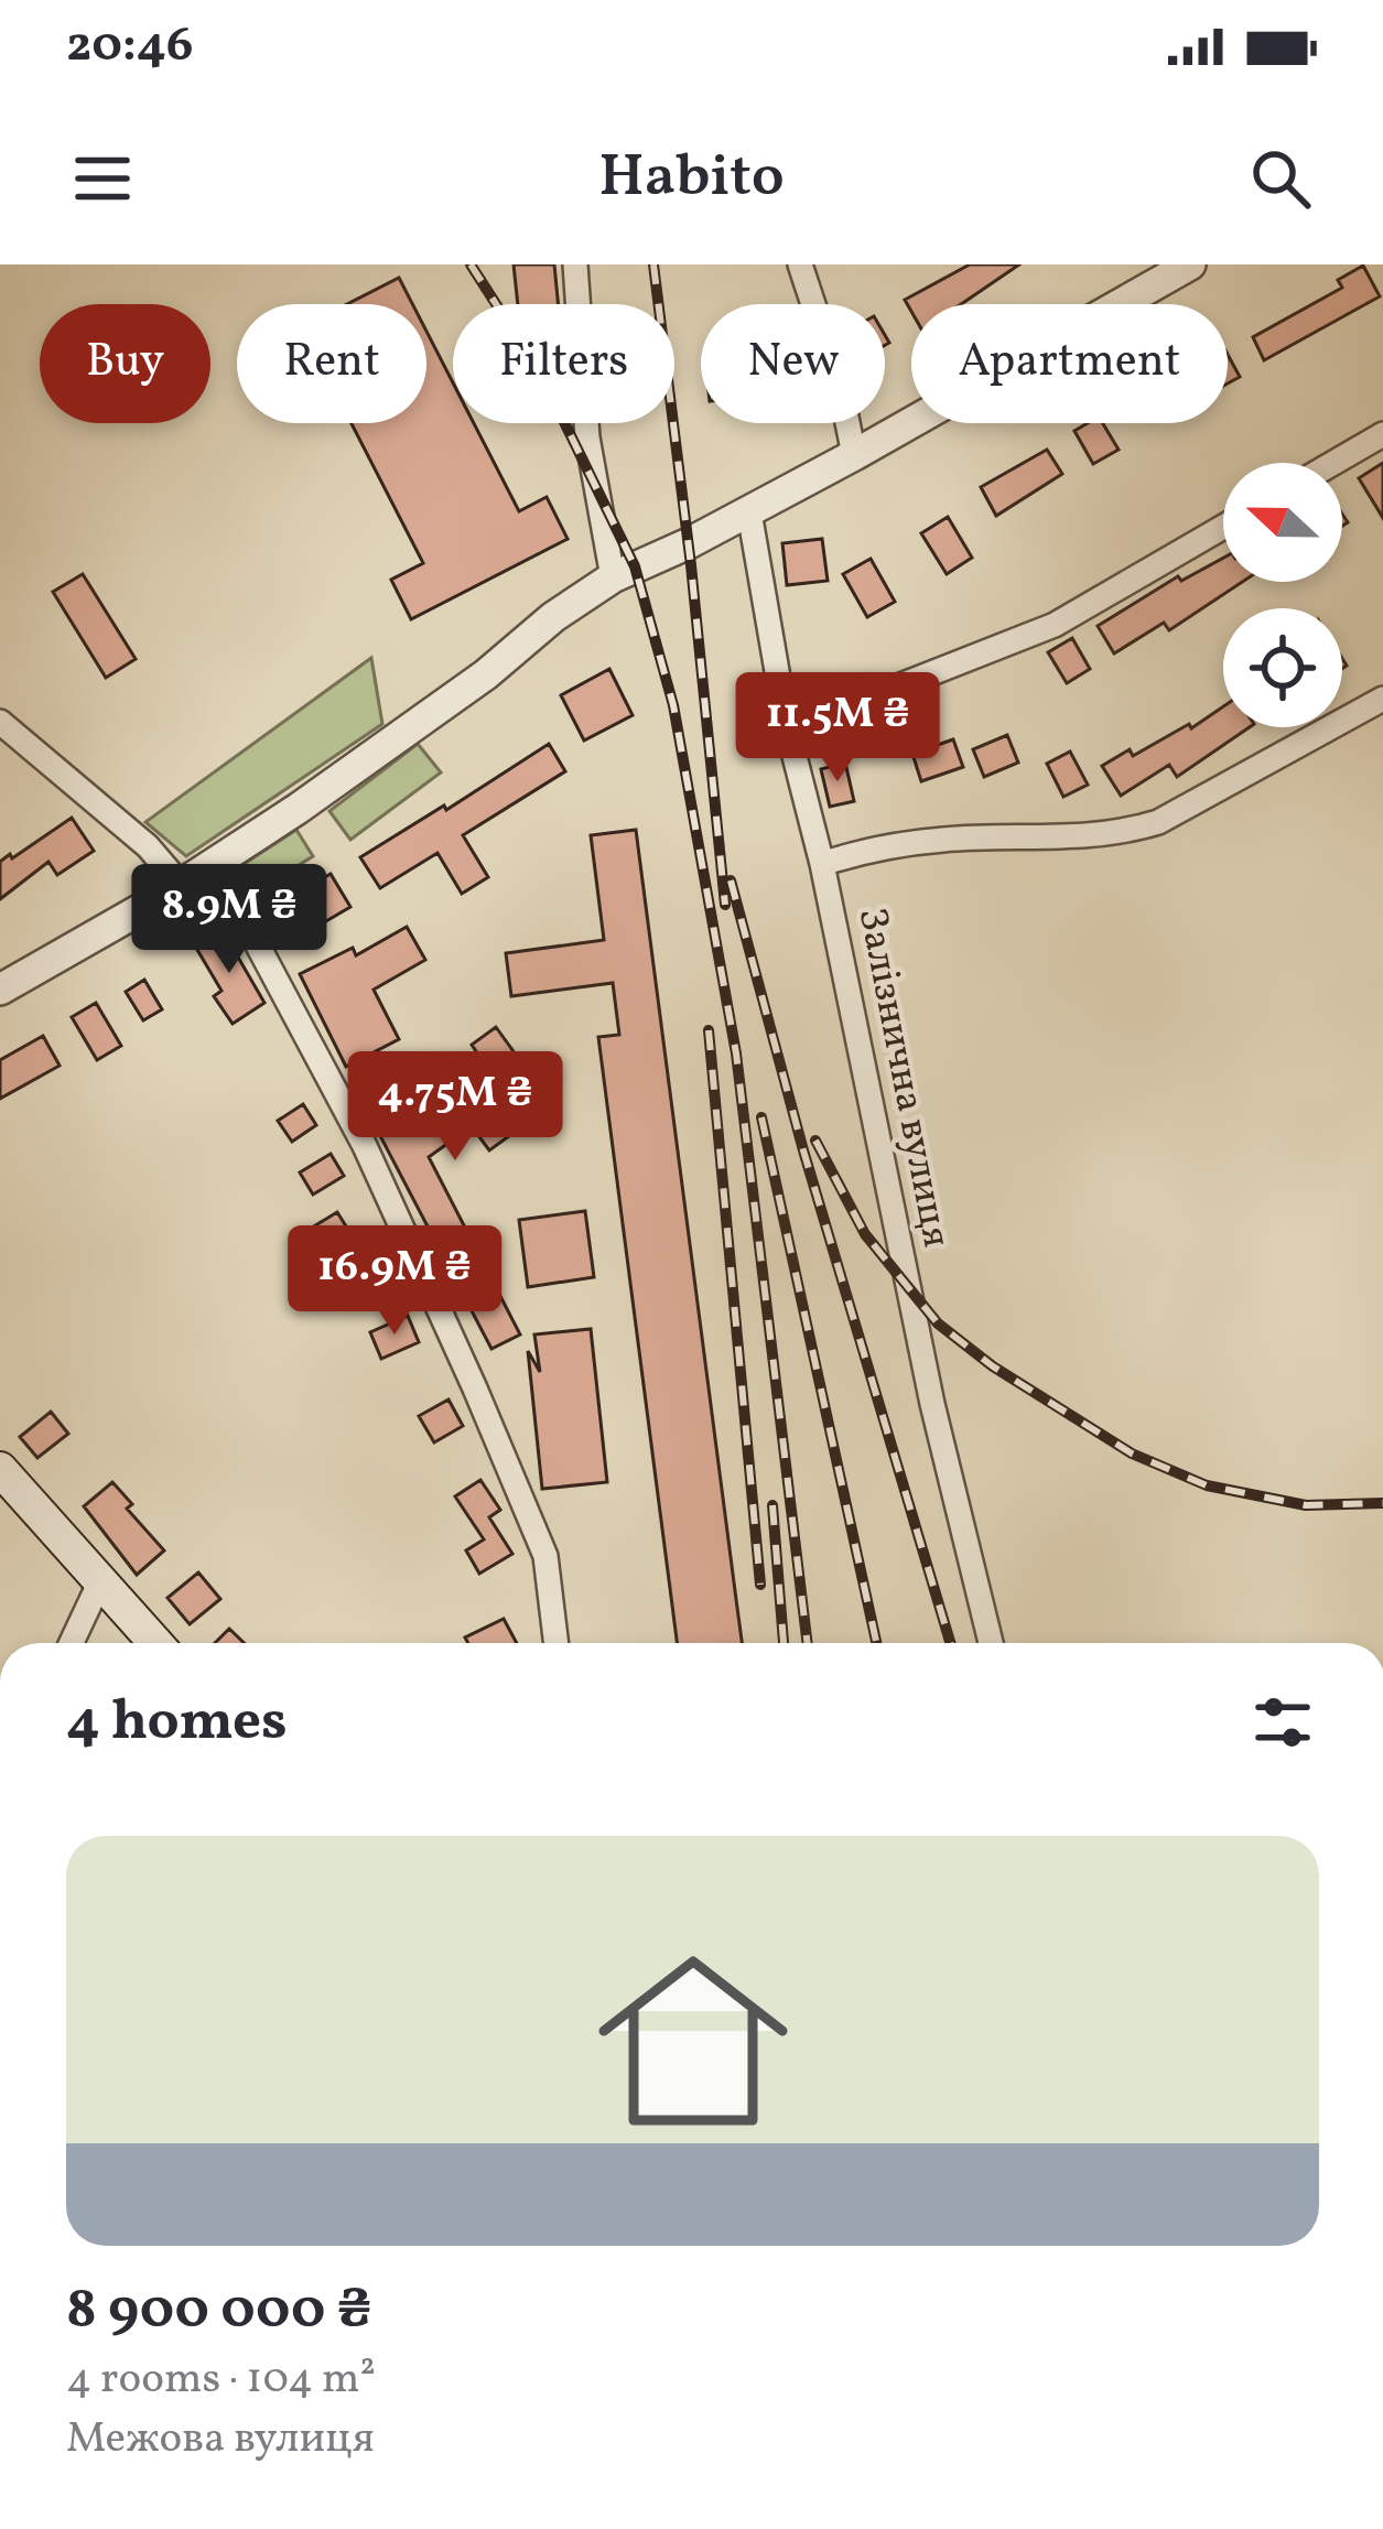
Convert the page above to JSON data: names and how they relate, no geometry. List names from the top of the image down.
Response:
{
  "streets": {
    "street": ["Залізнична вулиця"]
  },
  "north": "left",
  "page": {
    "status": "20:46",
    "header": "Habito",
    "chip": [
      "Buy",
      "Rent",
      "Filters",
      "New",
      "Apartment"
    ],
    "price": [
      "11.5M ₴",
      "8.9M ₴",
      "4.75M ₴",
      "16.9M ₴"
    ],
    "heading": "4 homes",
    "list": [
      {
        "name": "8 900 000 ₴",
        "note": "4 rooms · 104 m² · Межова вулиця"
      }
    ]
  }
}
